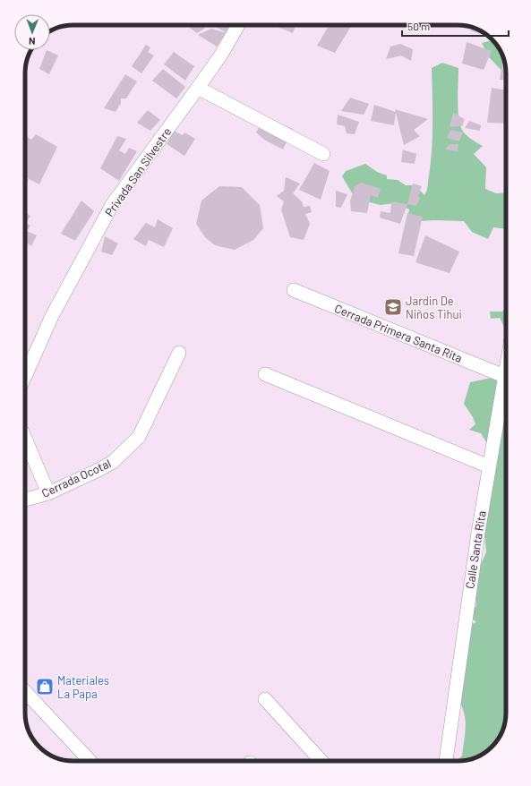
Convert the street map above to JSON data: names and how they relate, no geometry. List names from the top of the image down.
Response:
{
  "streets": {
    "street": [
      "Privada San Silvestre",
      "Cerrada Primera Santa Rita",
      "Cerrada Ocotal",
      "Calle Santa Rita"
    ]
  },
  "crossings": [
    ["Cerrada Primera Santa Rita", "Calle Santa Rita"]
  ],
  "places": {
    "school or university": ["Jardin De Niños Tihui"],
    "shop": ["Materiales La Papa"]
  },
  "scale_bar": "50 m",
  "north": "bottom"
}
